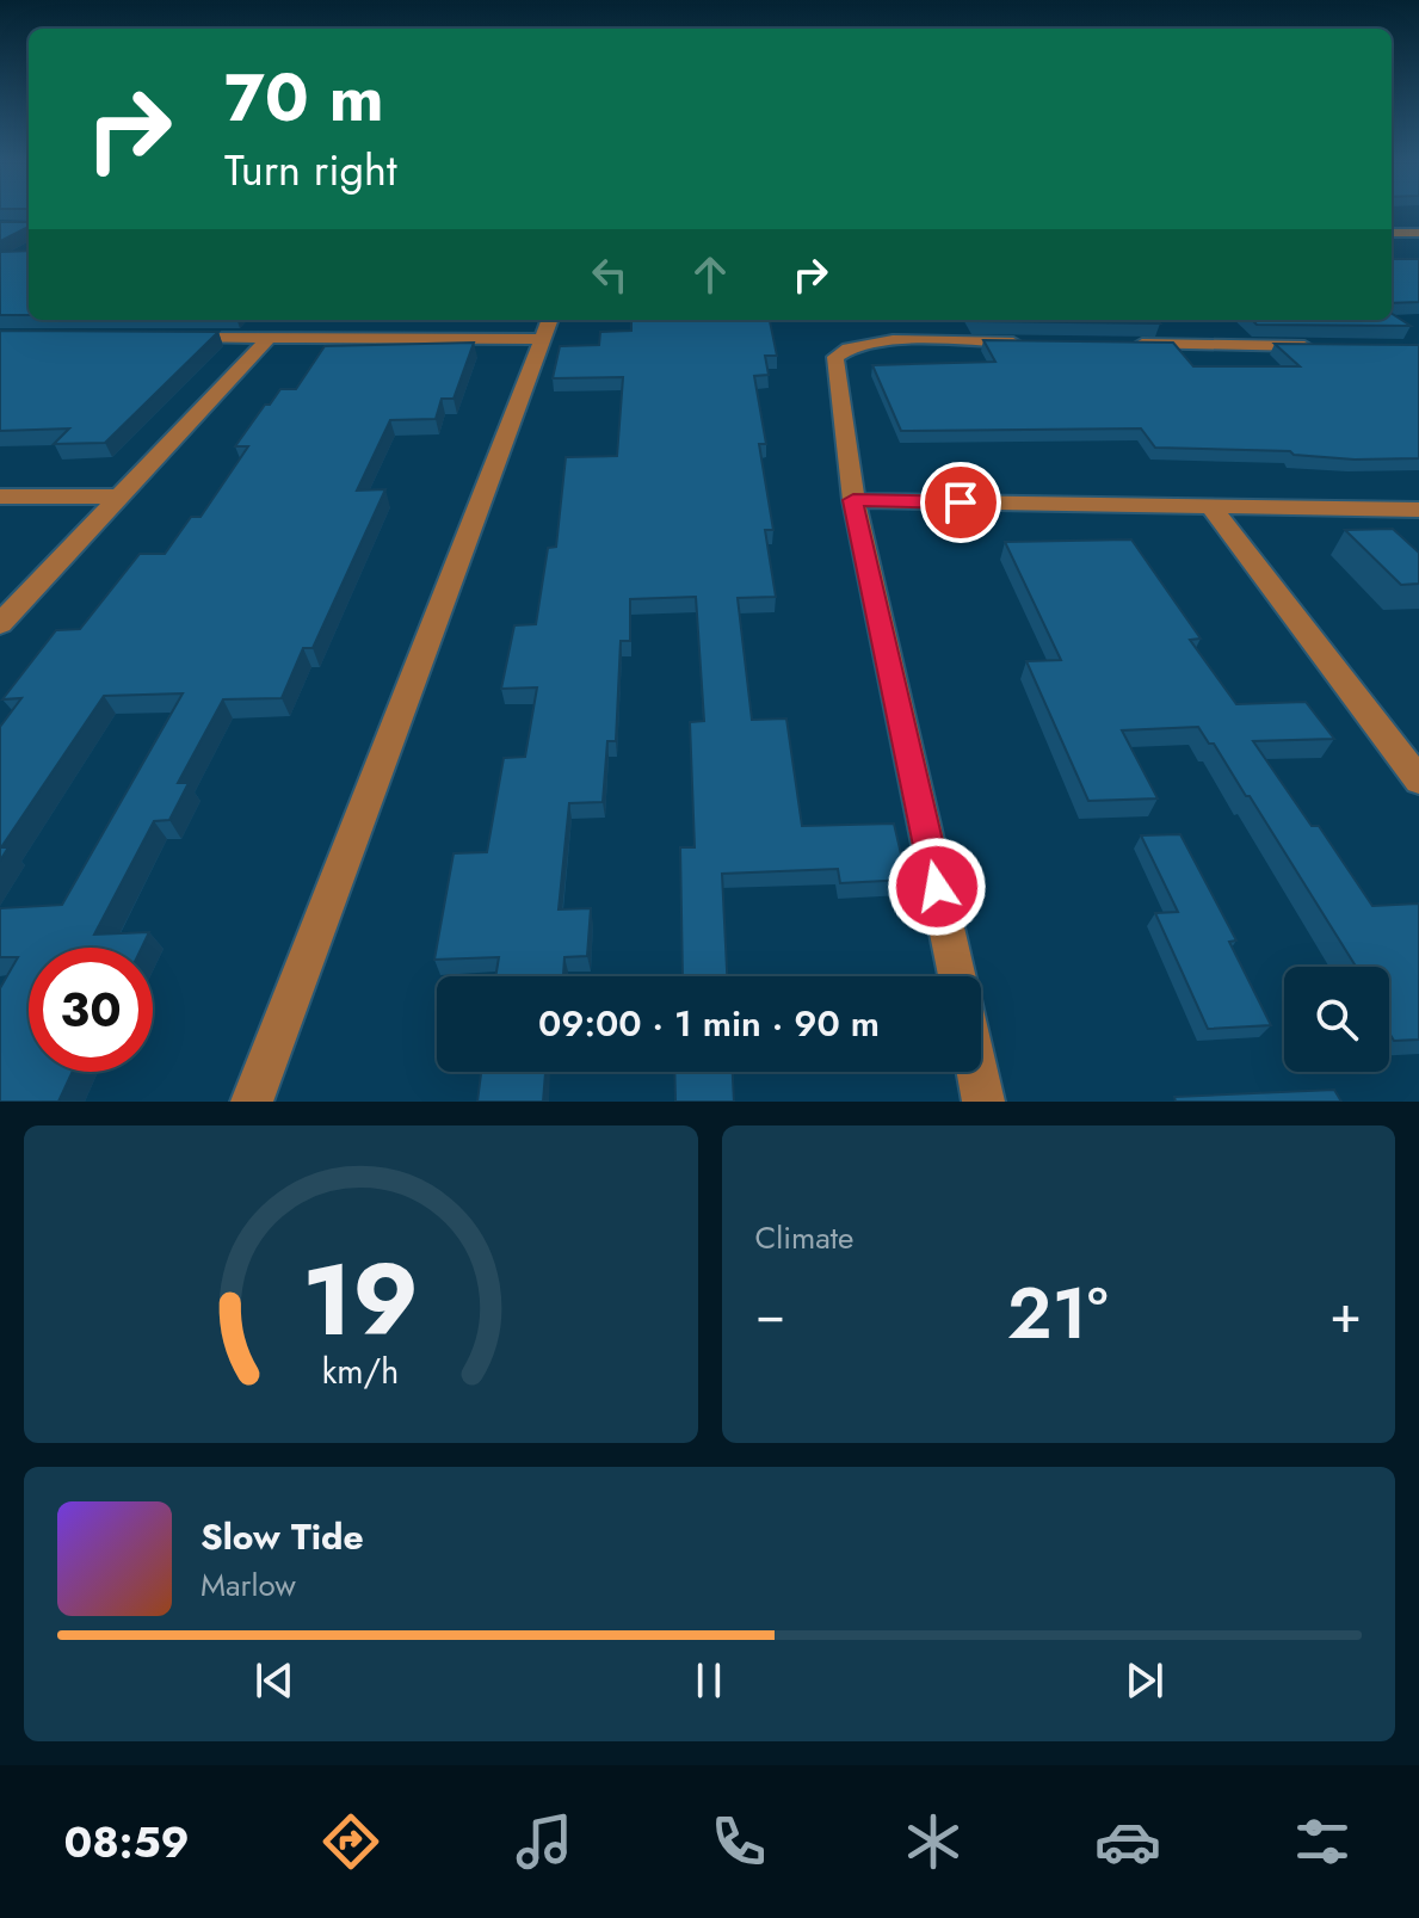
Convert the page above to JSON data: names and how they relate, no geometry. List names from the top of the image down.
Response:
{
  "page": {
    "turn": ["70 m", "Turn right"],
    "limit": "30",
    "trip": "09:00 · 1 min · 90 m",
    "tile": "Climate",
    "heat": ["−", "21°", "+"],
    "song": ["Slow Tide", "Marlow"],
    "tabs": "08:59",
    "gauge": ["19", "km/h"]
  }
}
